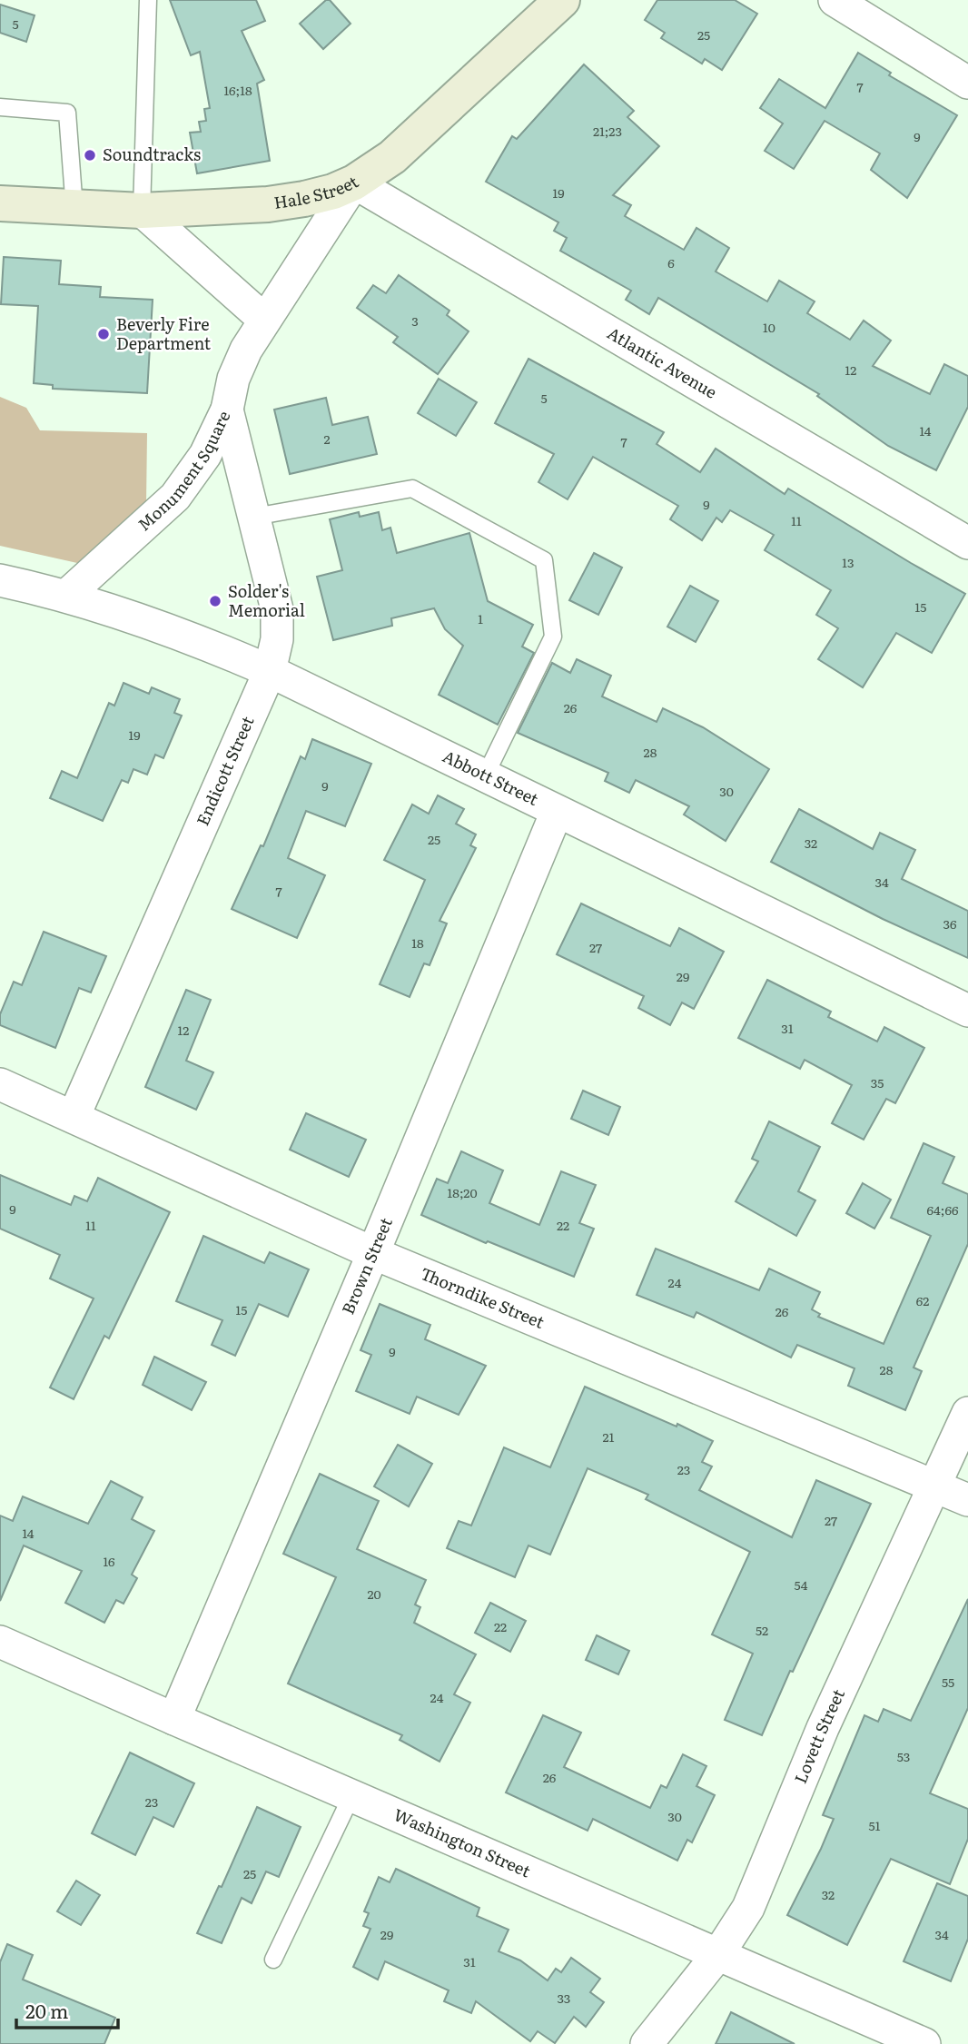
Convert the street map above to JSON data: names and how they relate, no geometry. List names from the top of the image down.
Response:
{
  "streets": {
    "street": [
      "Hale Street",
      "Atlantic Avenue",
      "Monument Square",
      "Endicott Street",
      "Abbott Street",
      "Brown Street",
      "Thorndike Street",
      "Lovett Street",
      "Washington Street"
    ]
  },
  "crossings": [
    ["Hale Street", "Atlantic Avenue"],
    ["Hale Street", "Monument Square"],
    ["Atlantic Avenue", "Monument Square"],
    ["Monument Square", "Endicott Street"],
    ["Monument Square", "Abbott Street"],
    ["Endicott Street", "Abbott Street"],
    ["Endicott Street", "Thorndike Street"],
    ["Abbott Street", "Brown Street"],
    ["Brown Street", "Thorndike Street"],
    ["Brown Street", "Washington Street"],
    ["Thorndike Street", "Lovett Street"],
    ["Lovett Street", "Washington Street"]
  ],
  "places": ["Soundtracks", "Beverly Fire Department", "Solder's Memorial"],
  "house_numbers": [
    "5",
    "25",
    "7",
    "16;18",
    "21;23",
    "9",
    "19",
    "6",
    "3",
    "10",
    "12",
    "5",
    "14",
    "2",
    "7",
    "9",
    "11",
    "13",
    "15",
    "1",
    "26",
    "19",
    "28",
    "9",
    "30",
    "25",
    "32",
    "34",
    "7",
    "36",
    "18",
    "27",
    "29",
    "31",
    "12",
    "35",
    "18;20",
    "9",
    "64;66",
    "11",
    "22",
    "24",
    "62",
    "15",
    "26",
    "9",
    "28",
    "21",
    "23",
    "27",
    "14",
    "16",
    "54",
    "20",
    "22",
    "52",
    "55",
    "24",
    "53",
    "26",
    "23",
    "30",
    "51",
    "25",
    "32",
    "29",
    "34",
    "31",
    "33"
  ],
  "scale_bar": "20 m"
}
